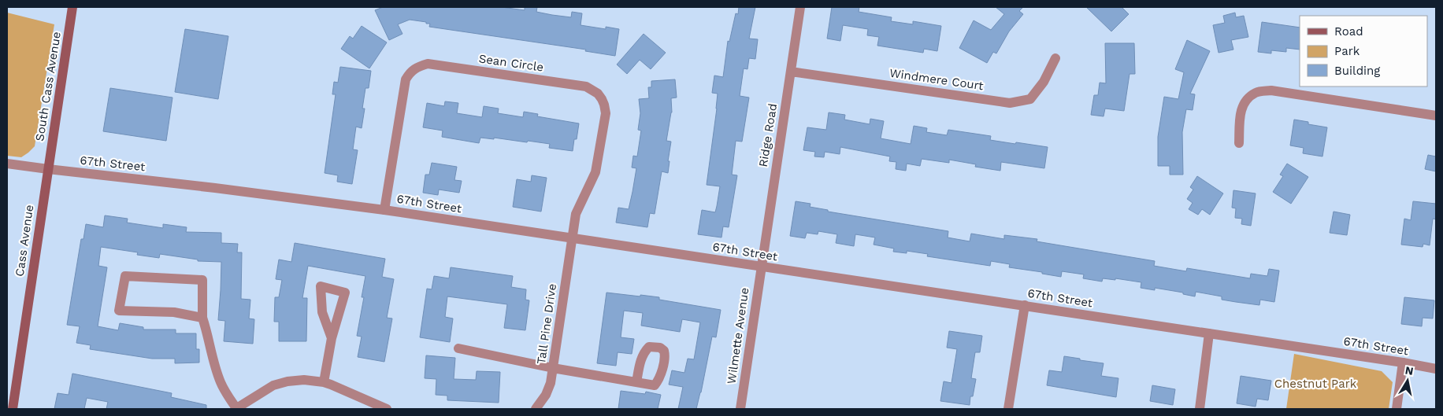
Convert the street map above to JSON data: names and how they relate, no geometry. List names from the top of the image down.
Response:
{
  "streets": {
    "main road": ["South Cass Avenue", "Cass Avenue"],
    "street": [
      "Sean Circle",
      "Windmere Court",
      "Ridge Road",
      "67th Street",
      "Tall Pine Drive",
      "Wilmette Avenue"
    ]
  },
  "crossings": [
    ["Sean Circle", "67th Street"],
    ["Sean Circle", "Tall Pine Drive"],
    ["Windmere Court", "Ridge Road"],
    ["South Cass Avenue", "67th Street"],
    ["South Cass Avenue", "Cass Avenue"],
    ["Ridge Road", "67th Street"],
    ["Ridge Road", "Wilmette Avenue"],
    ["67th Street", "Cass Avenue"],
    ["67th Street", "Tall Pine Drive"],
    ["67th Street", "Wilmette Avenue"]
  ],
  "parks": ["Chestnut Park"],
  "legend": ["Road", "Park", "Building"],
  "north": "top"
}
